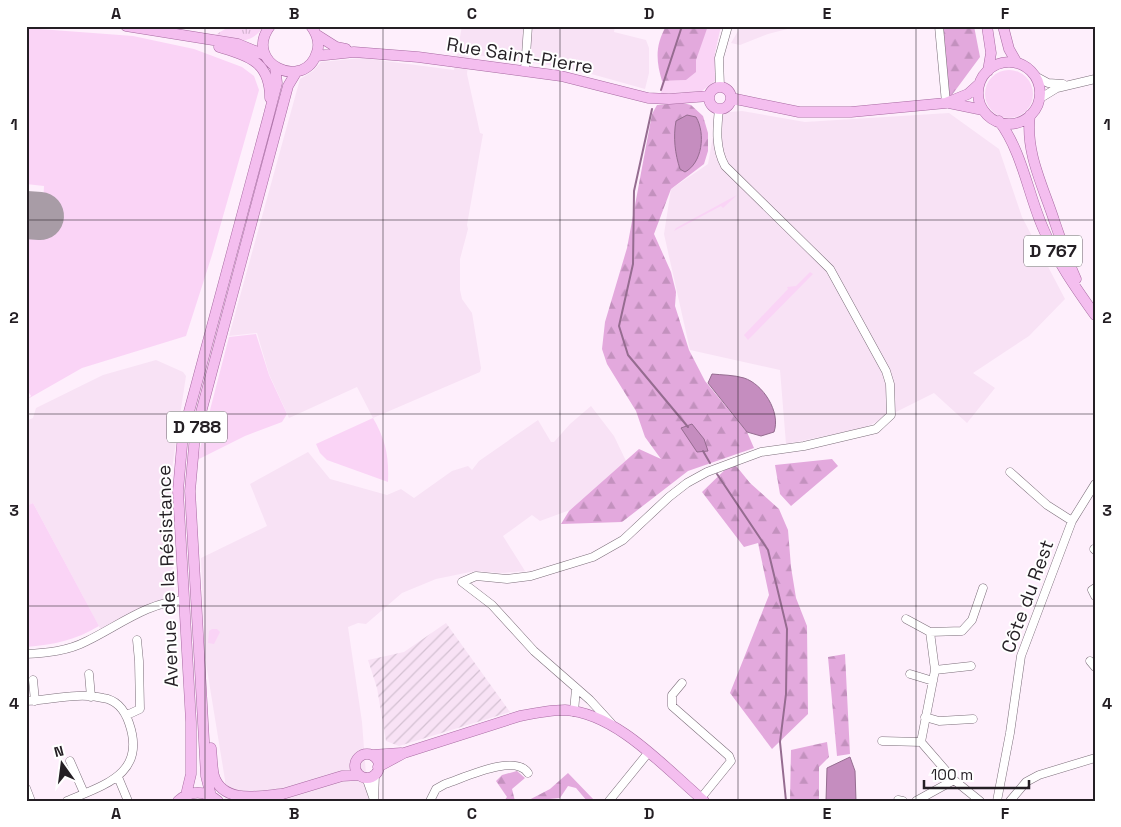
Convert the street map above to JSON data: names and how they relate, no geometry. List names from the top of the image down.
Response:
{
  "streets": {
    "main road": [
      "Rue Saint-Pierre",
      "D 767",
      "D 788",
      "Avenue de la Résistance"
    ],
    "street": ["Côte du Rest"]
  },
  "scale_bar": "100 m",
  "north": "top",
  "grid": {
    "columns": [
      "A",
      "B",
      "C",
      "D",
      "E",
      "F"
    ],
    "rows": [
      "1",
      "2",
      "3",
      "4"
    ]
  }
}
